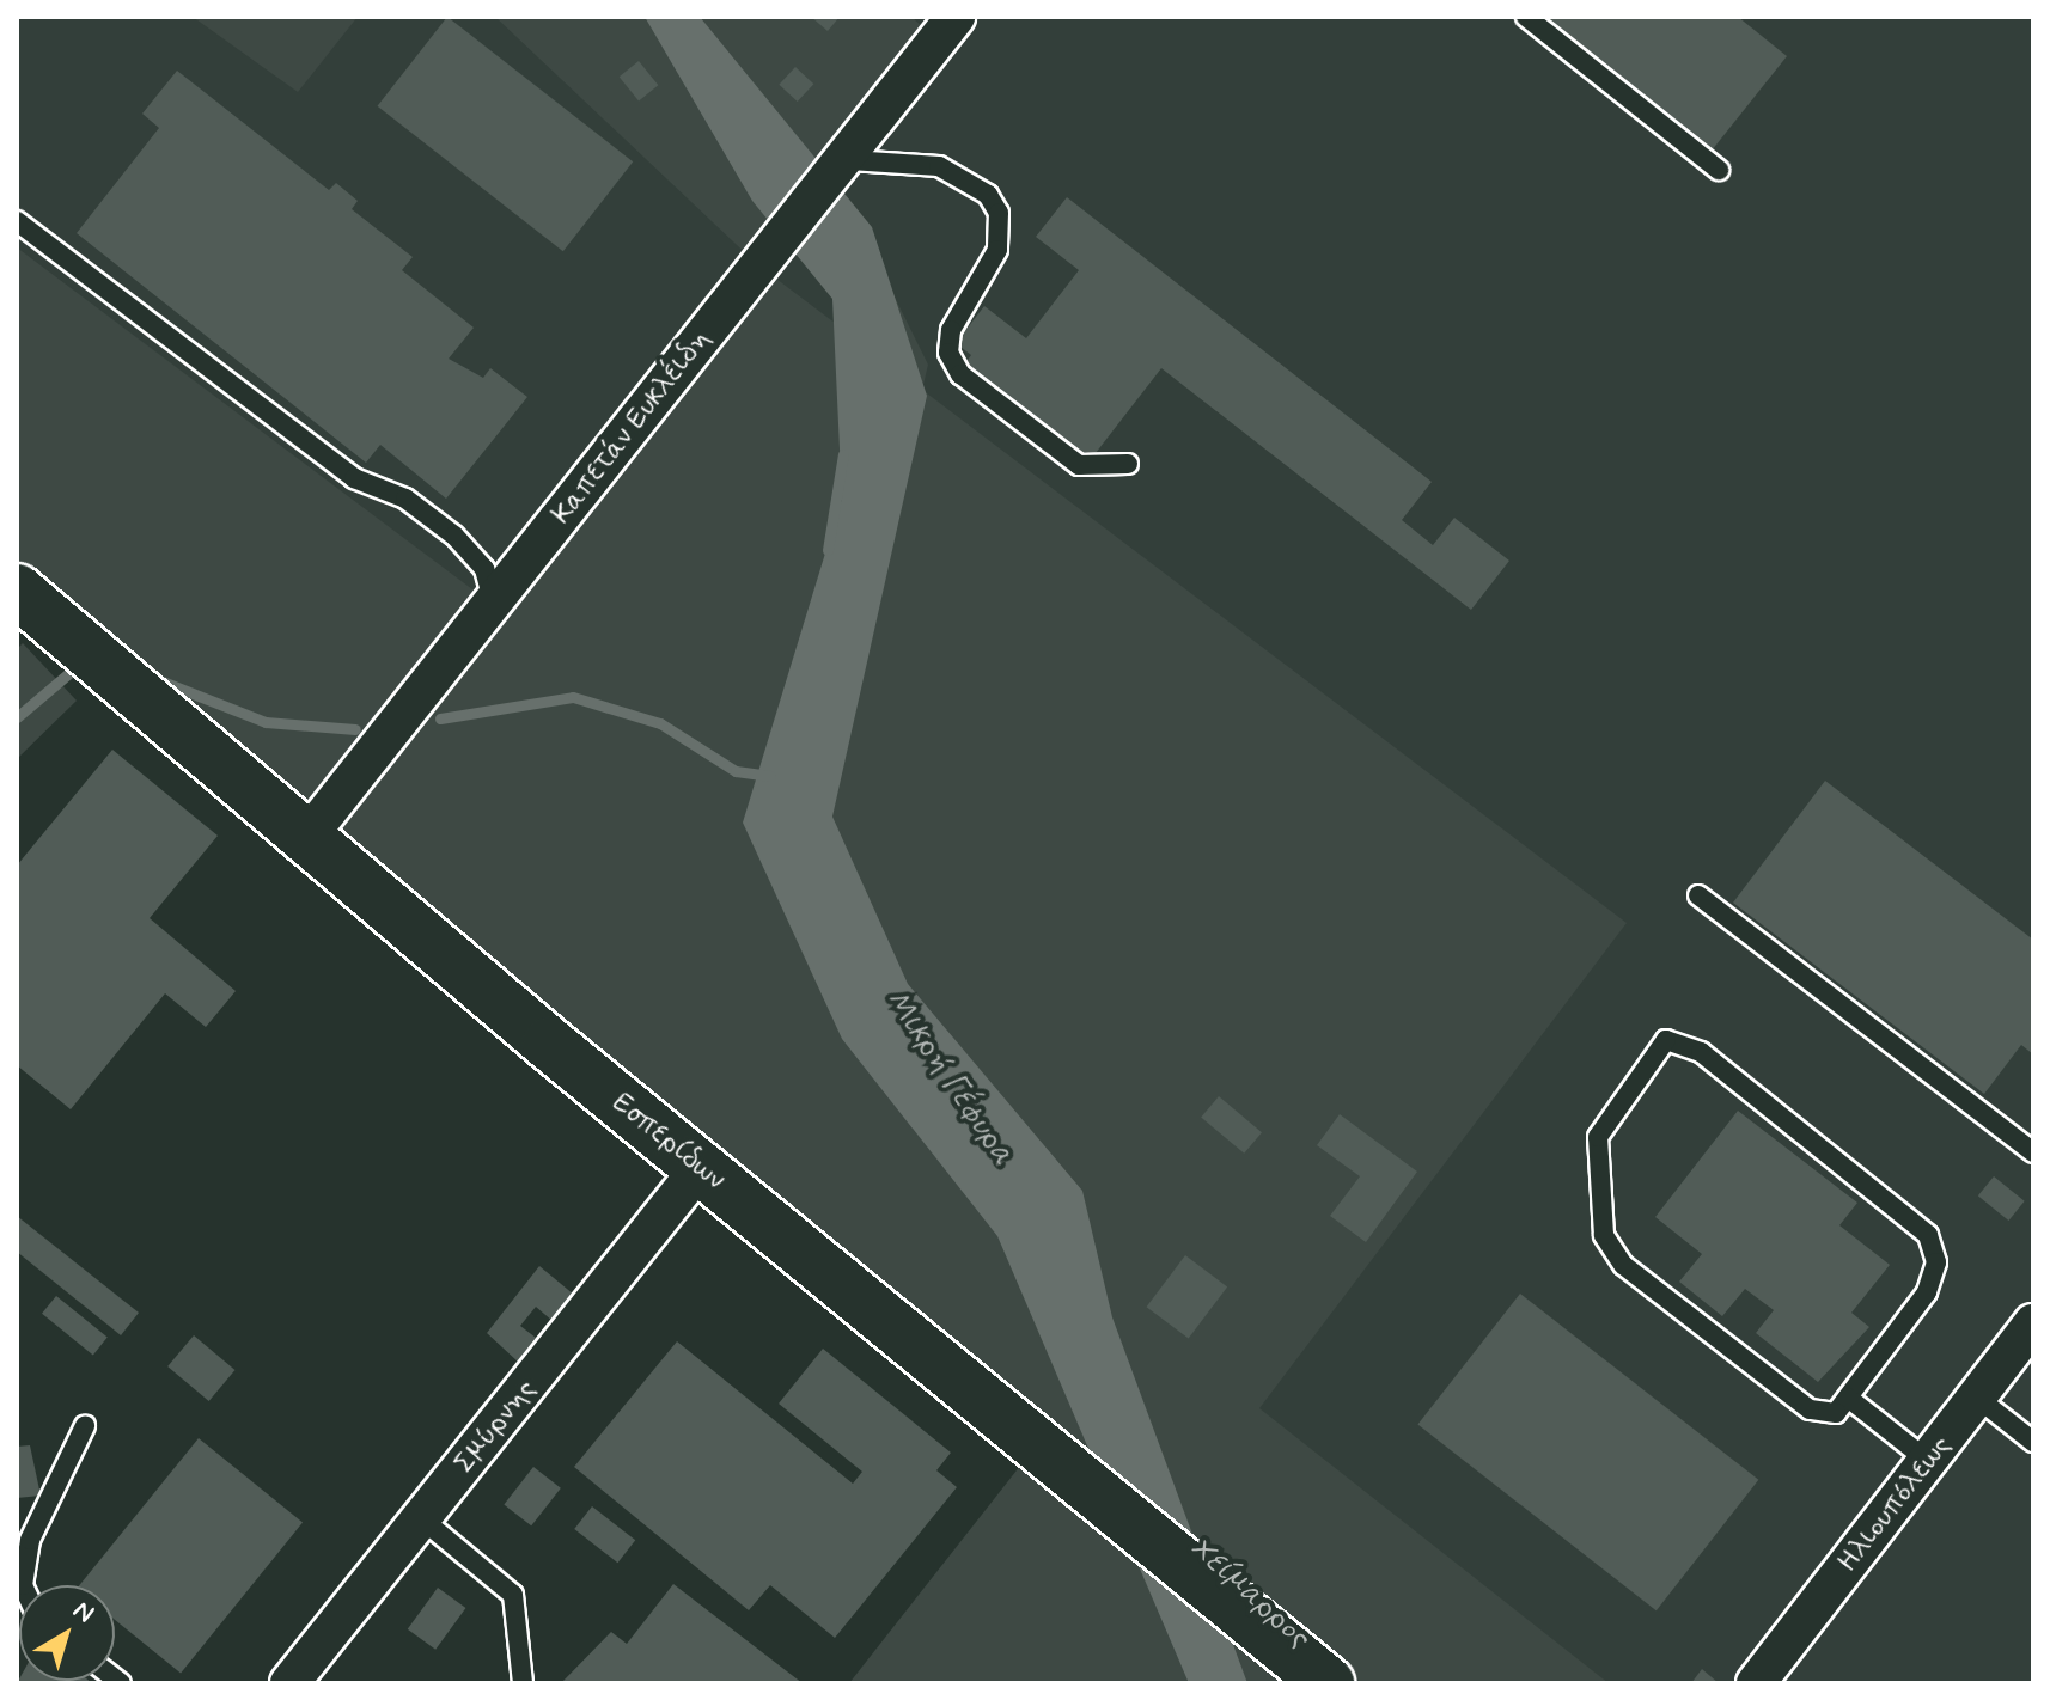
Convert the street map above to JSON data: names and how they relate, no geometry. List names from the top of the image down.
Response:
{
  "streets": {
    "street": [
      "Καπετάν Ευκλέιδη",
      "Εσπερίδων",
      "Σμύρνης",
      "Ηλιουπόλεως"
    ]
  },
  "crossings": [
    ["Καπετάν Ευκλέιδη", "Εσπερίδων"],
    ["Εσπερίδων", "Σμύρνης"]
  ],
  "water": ["Μικρή Γέφυρα", "Χείμαρρος"],
  "north": "top right"
}
